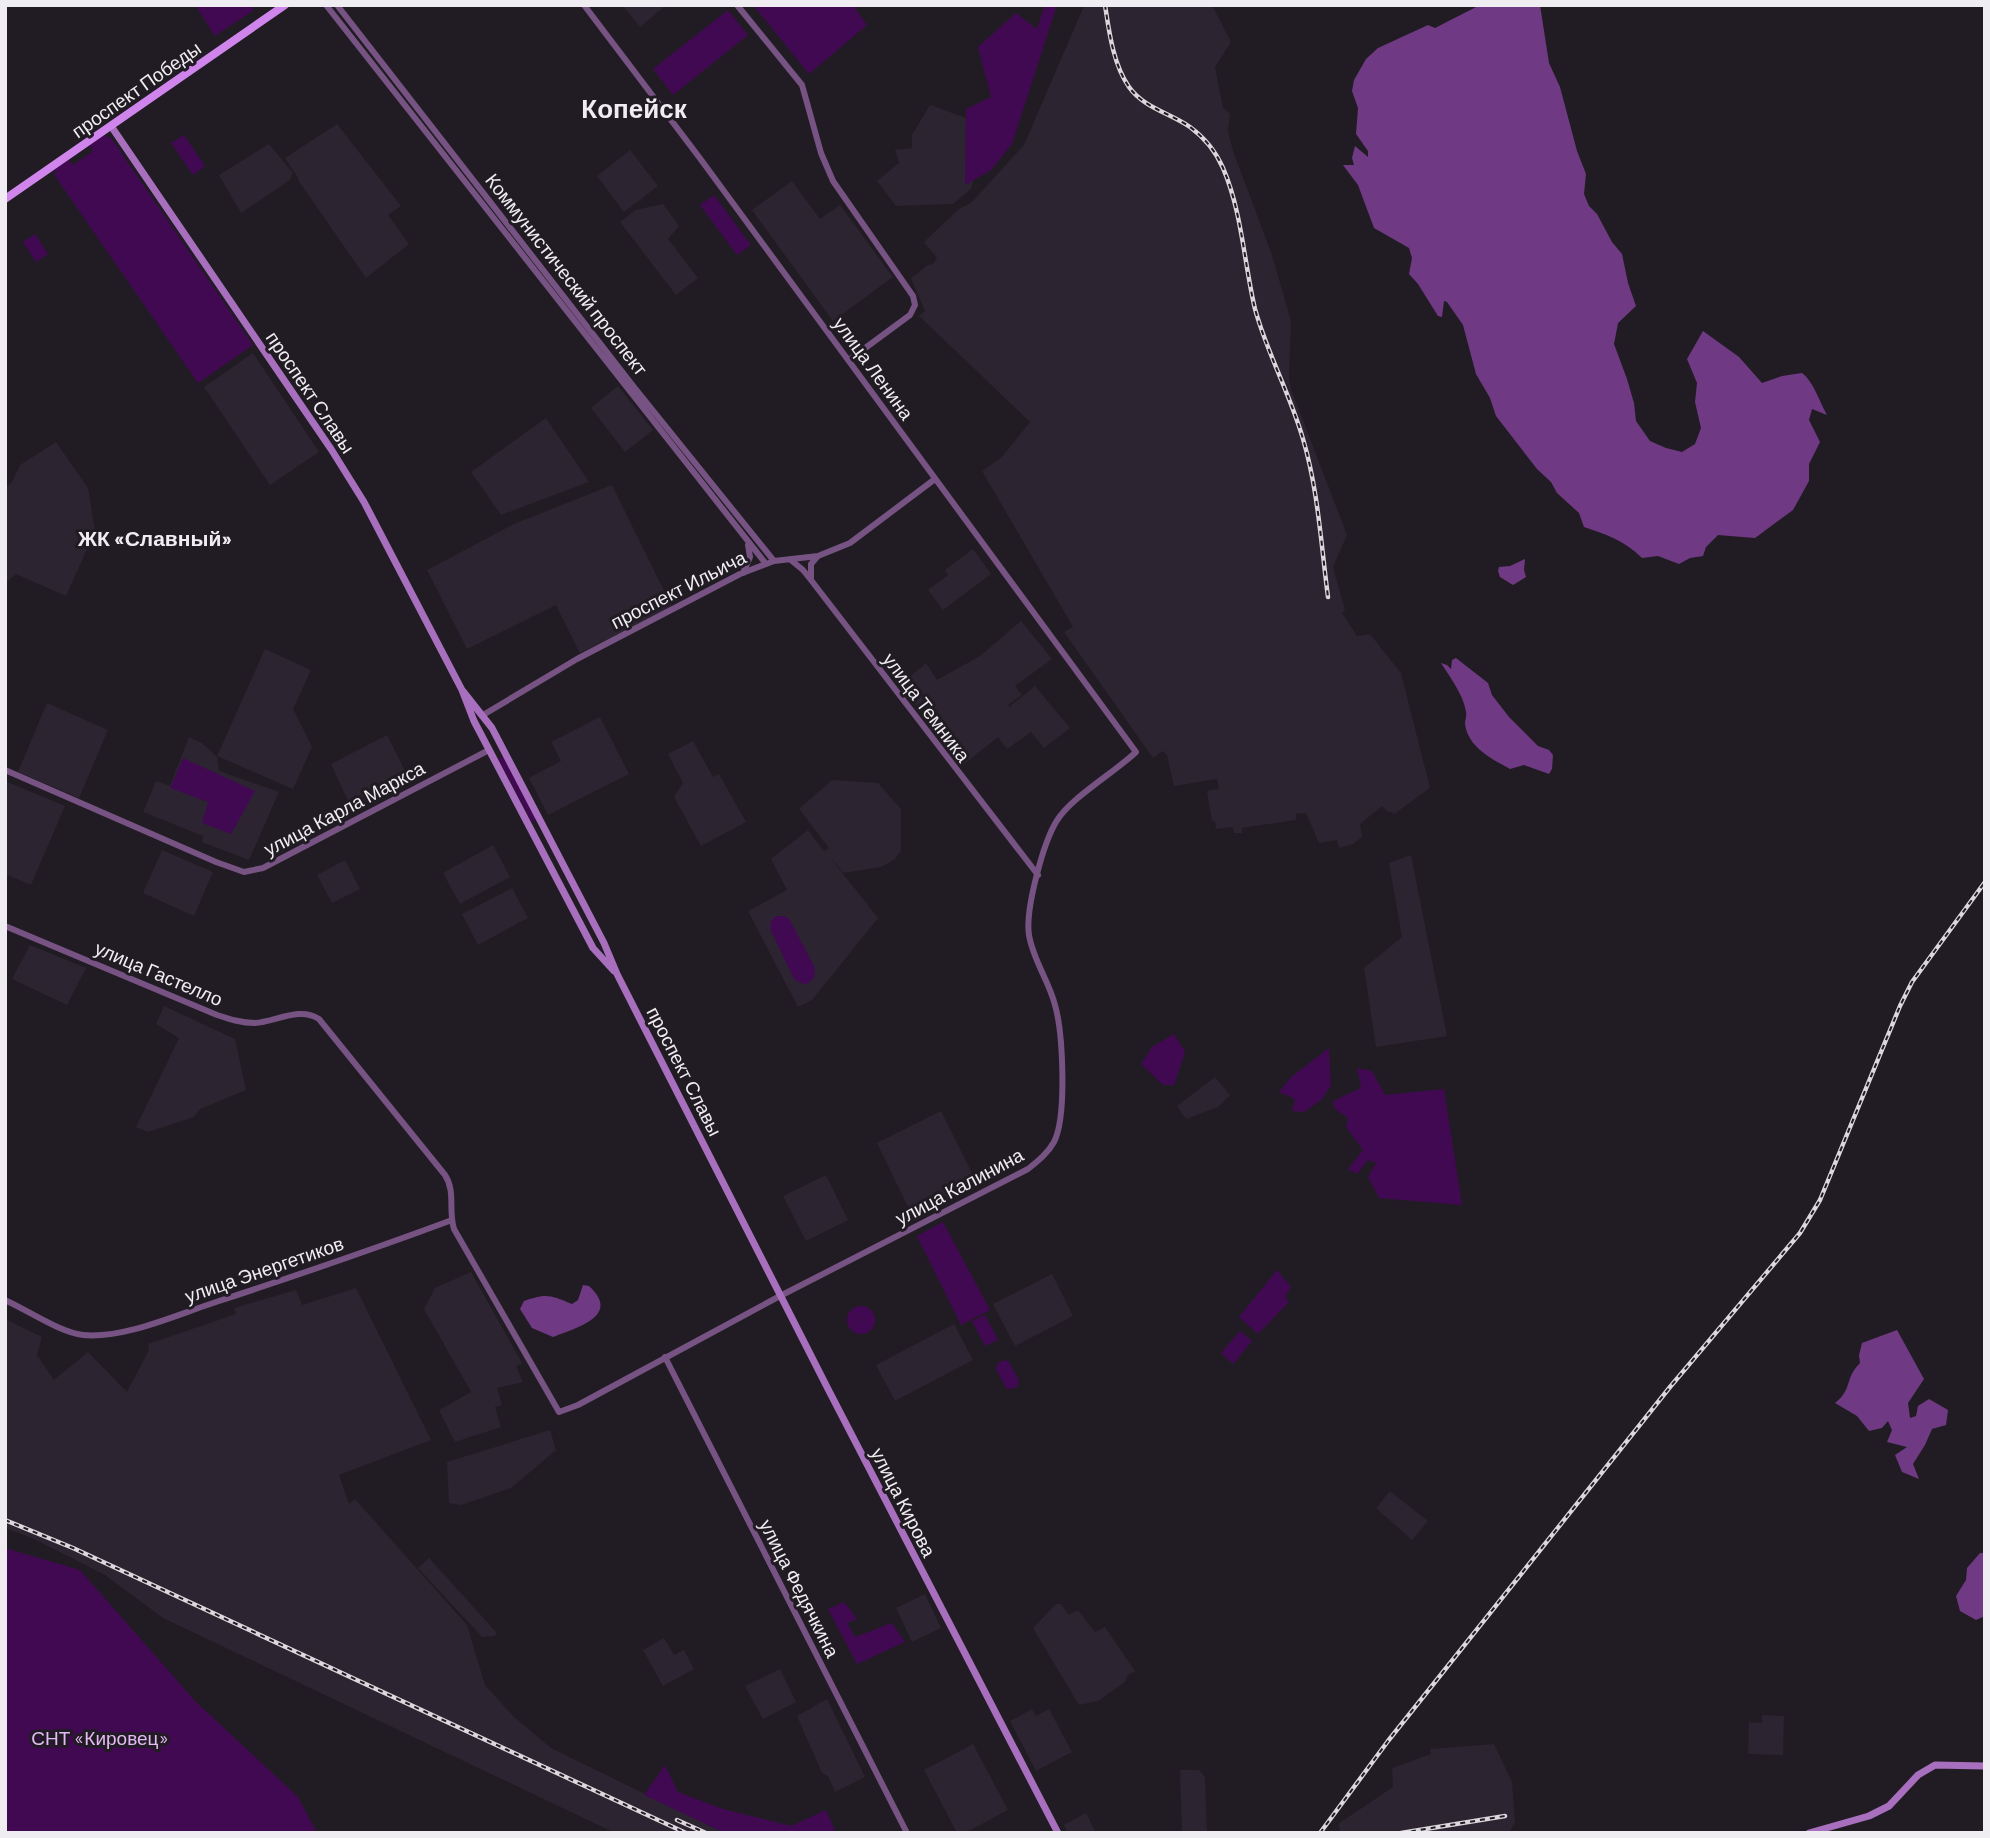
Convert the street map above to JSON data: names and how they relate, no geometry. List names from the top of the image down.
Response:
{
  "streets": {
    "main road": [
      "проспект Победы",
      "проспект Славы",
      "проспект Ильича",
      "улица Карла Маркса",
      "улица Кирова"
    ],
    "street": [
      "Коммунистический проспект",
      "улица Ленина",
      "улица Темника",
      "улица Гастелло",
      "улица Калинина",
      "улица Энергетиков",
      "улица Федячкина"
    ]
  },
  "crossings": [
    ["проспект Победы", "проспект Славы"],
    ["Коммунистический проспект", "проспект Ильича"],
    ["улица Ленина", "проспект Ильича"],
    ["улица Ленина", "улица Калинина"],
    ["проспект Славы", "проспект Ильича"],
    ["проспект Славы", "улица Карла Маркса"],
    ["проспект Славы", "улица Кирова"],
    ["проспект Ильича", "улица Темника"],
    ["улица Темника", "улица Калинина"],
    ["улица Гастелло", "улица Калинина"],
    ["улица Гастелло", "улица Энергетиков"],
    ["улица Калинина", "улица Энергетиков"],
    ["улица Калинина", "улица Кирова"],
    ["улица Калинина", "улица Федячкина"]
  ],
  "districts": ["Копейск", "ЖК «Славный»"],
  "parks": ["СНТ «Кировец»"]
}
